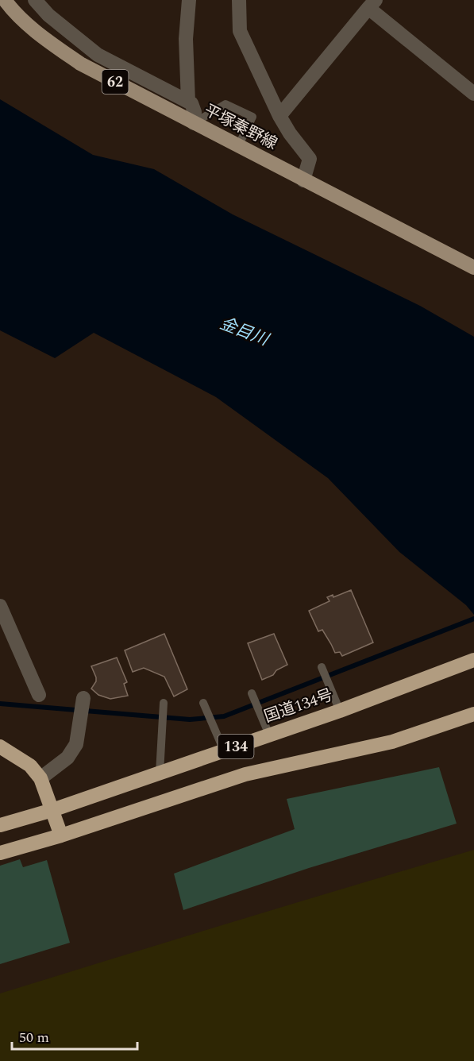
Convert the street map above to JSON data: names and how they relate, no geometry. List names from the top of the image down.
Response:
{
  "streets": {
    "highway": ["国道134号", "134"],
    "main road": ["62", "平塚秦野線"]
  },
  "water": ["金目川"],
  "scale_bar": "50 m"
}
